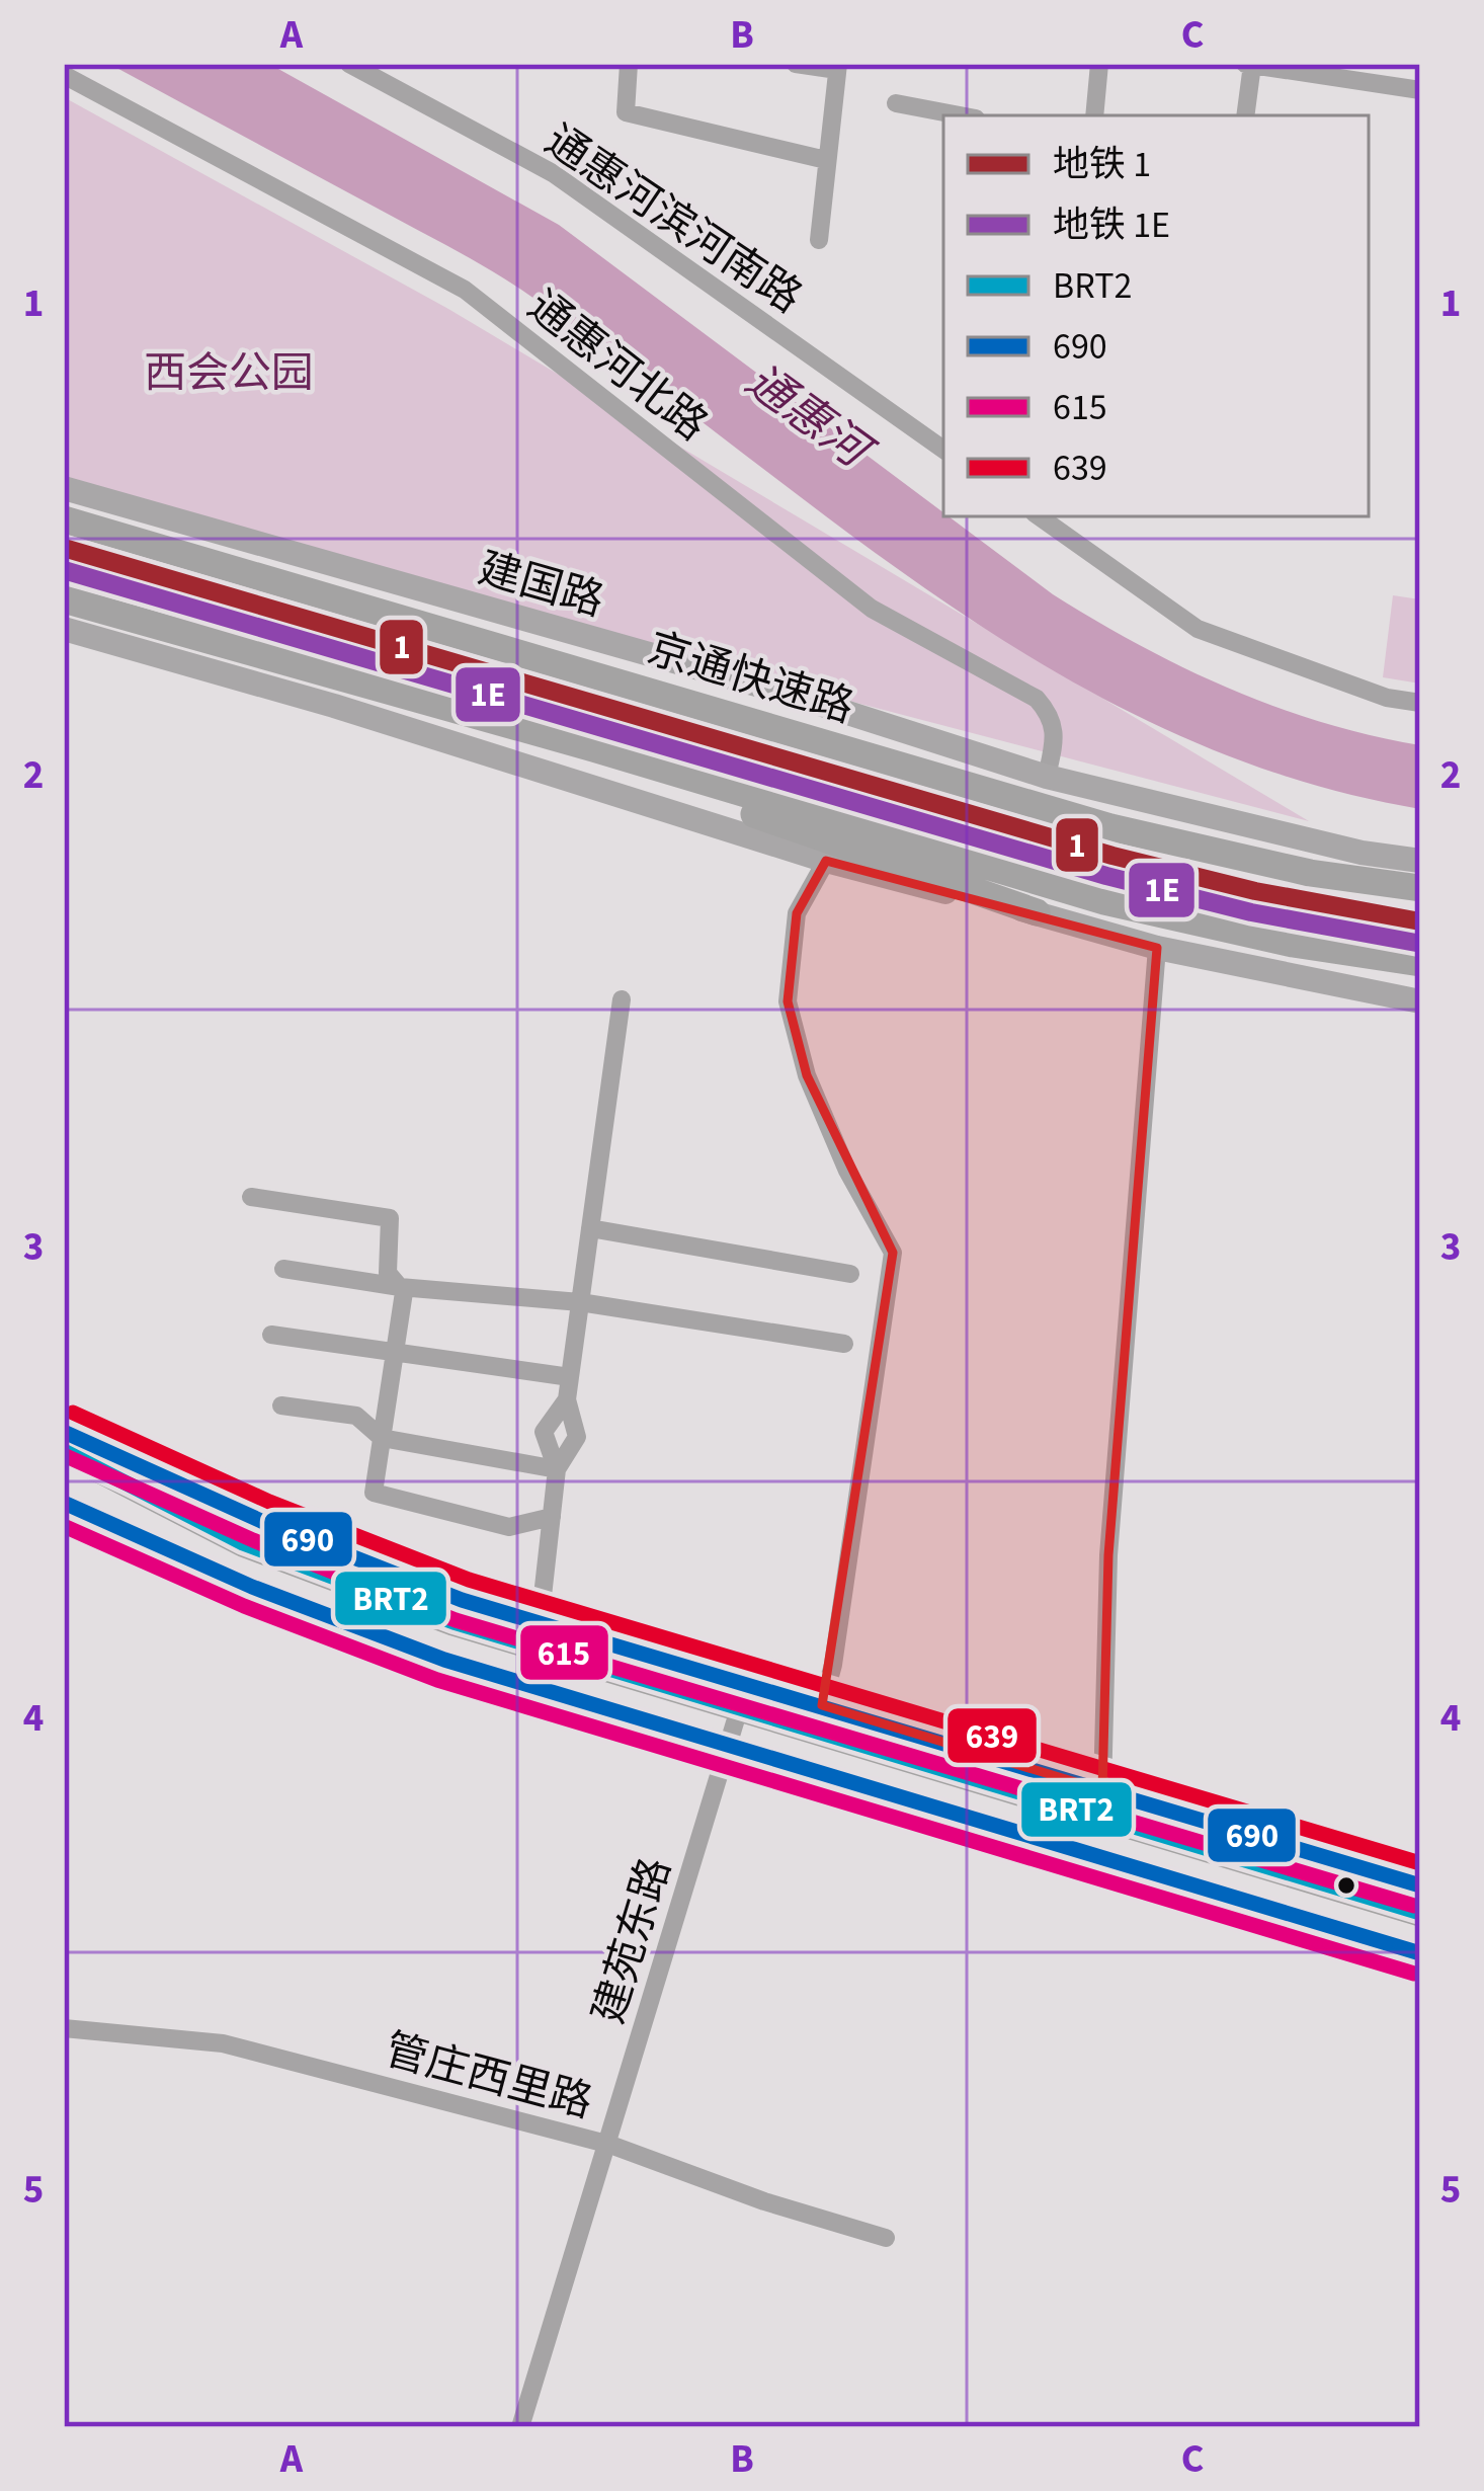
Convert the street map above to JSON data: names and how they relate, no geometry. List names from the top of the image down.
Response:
{
  "streets": {
    "highway": ["京通快速路"],
    "main road": ["建国路"],
    "street": [
      "通惠河滨河南路",
      "通惠河北路",
      "建苑东路",
      "管庄西里路"
    ]
  },
  "crossings": [
    ["通惠河北路", "建国路"],
    ["建苑东路", "管庄西里路"]
  ],
  "water": ["通惠河"],
  "parks": ["西会公园"],
  "lines": [
    "metro line 1",
    "metro line 1E",
    "transit line 639",
    "transit line 690",
    "transit line BRT2",
    "transit line 615"
  ],
  "legend": [
    "地铁 1",
    "地铁 1E",
    "BRT2",
    "690",
    "615",
    "639"
  ],
  "grid": {
    "columns": ["A", "B", "C"],
    "rows": [
      "1",
      "2",
      "3",
      "4",
      "5"
    ]
  }
}
